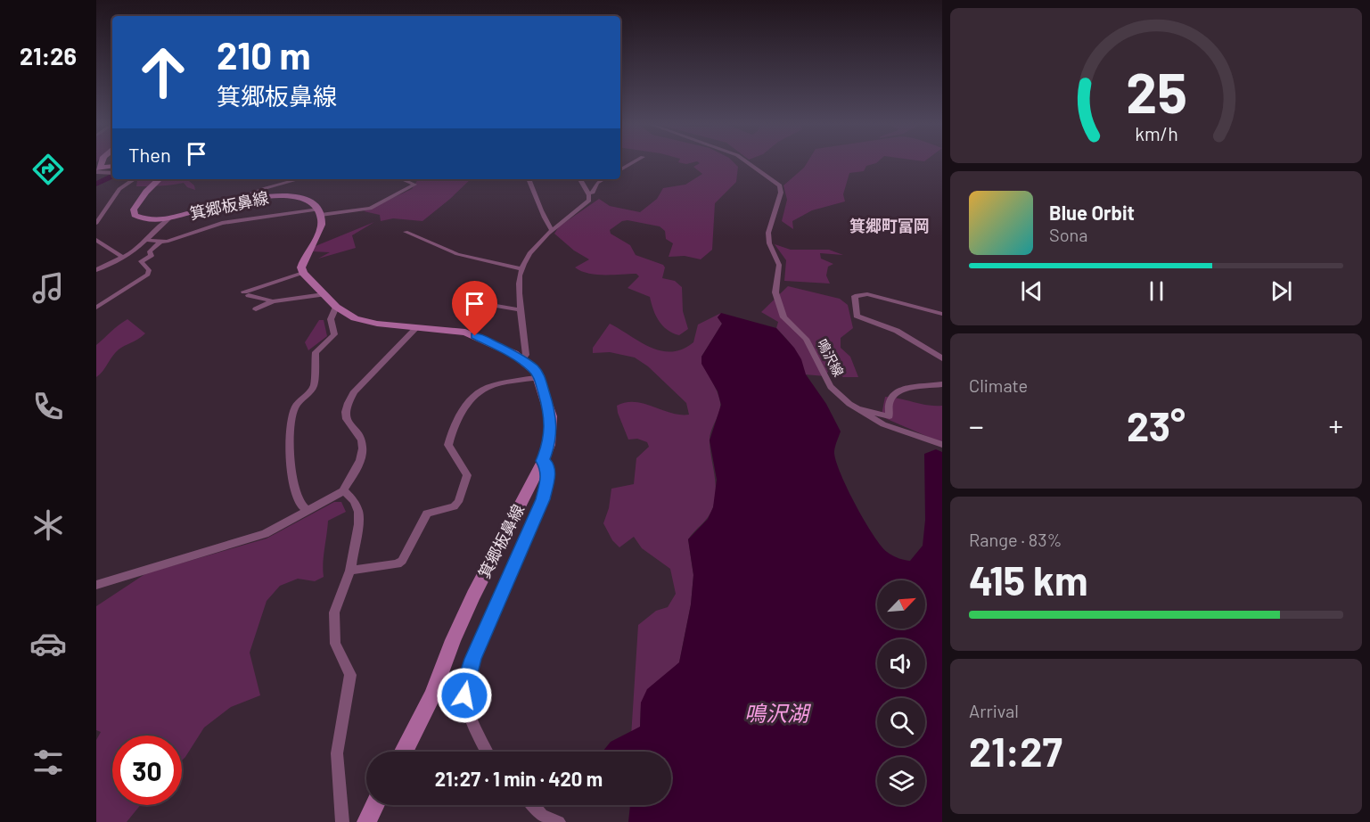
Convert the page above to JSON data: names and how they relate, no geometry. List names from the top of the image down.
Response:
{
  "streets": {
    "main road": ["箕郷板鼻線"],
    "street": ["鳴沢線"]
  },
  "districts": ["箕郷町富岡"],
  "water": ["鳴沢湖"],
  "north": "top right",
  "page": {
    "tabs": "21:26",
    "turn": ["210 m", "箕郷板鼻線"],
    "then": "Then",
    "song": ["Blue Orbit", "Sona"],
    "tile": [
      "Climate",
      ["Range · 83%", "415 km"],
      ["Arrival", "21:27"]
    ],
    "heat": ["−", "23°", "+"],
    "limit": "30",
    "trip": "21:27 · 1 min · 420 m",
    "gauge": ["25", "km/h"]
  }
}
